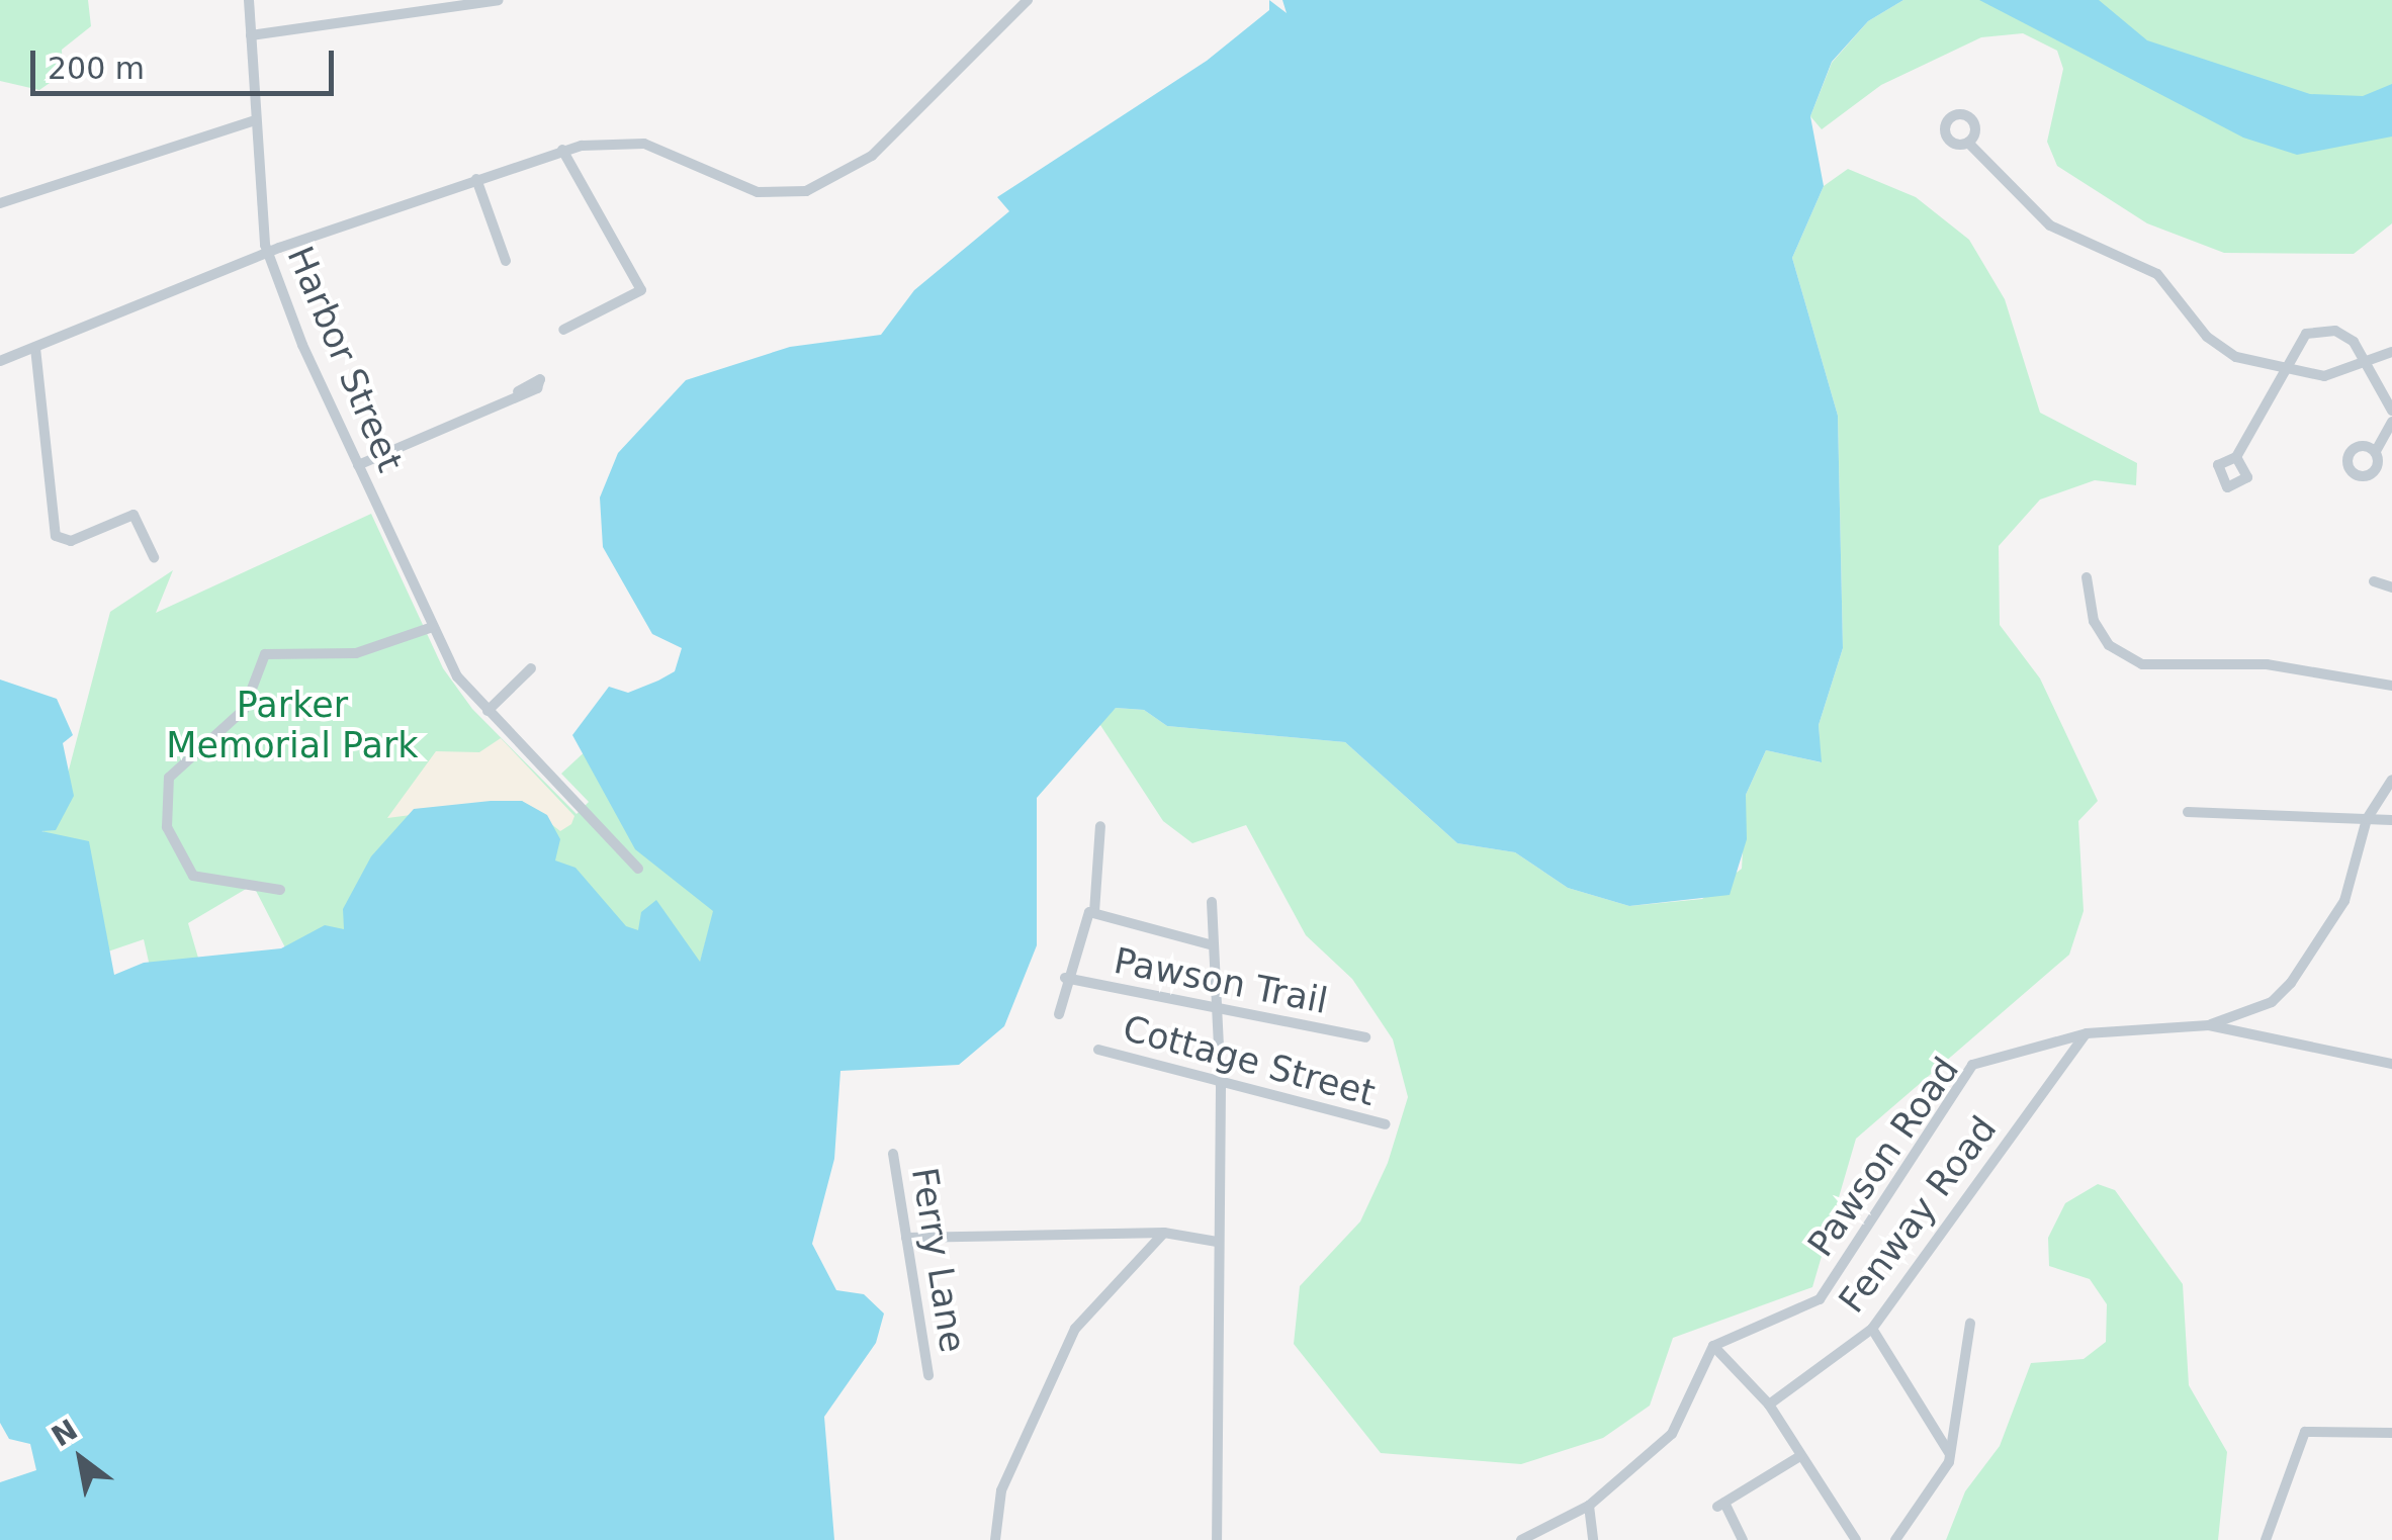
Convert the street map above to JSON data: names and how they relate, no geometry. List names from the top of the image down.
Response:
{
  "streets": {
    "street": [
      "Harbor Street",
      "Pawson Trail",
      "Cottage Street",
      "Pawson Road",
      "Fenway Road",
      "Ferry Lane"
    ]
  },
  "crossings": [
    ["Pawson Road", "Fenway Road"]
  ],
  "parks": ["Parker Memorial Park"],
  "scale_bar": "200 m",
  "north": "top left"
}
